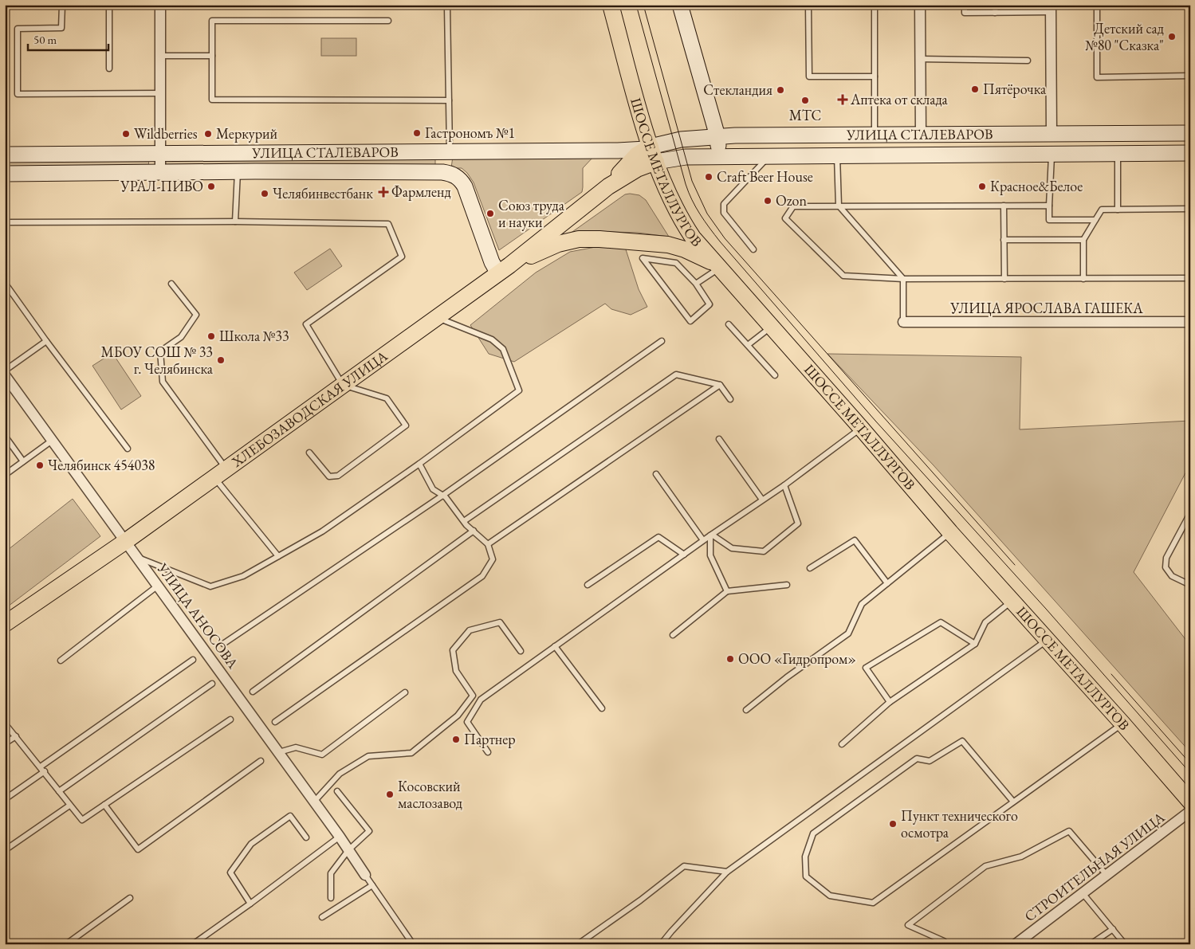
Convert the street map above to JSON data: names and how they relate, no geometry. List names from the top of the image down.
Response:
{
  "streets": {
    "main road": ["ШОССЕ МЕТАЛЛУРГОВ", "ХЛЕБОЗАВОДСКАЯ УЛИЦА"],
    "street": [
      "УЛИЦА СТАЛЕВАРОВ",
      "УЛИЦА ЯРОСЛАВА ГАШЕКА",
      "УЛИЦА АНОСОВА",
      "СТРОИТЕЛЬНАЯ УЛИЦА"
    ]
  },
  "crossings": [
    ["УЛИЦА СТАЛЕВАРОВ", "ШОССЕ МЕТАЛЛУРГОВ"],
    ["УЛИЦА СТАЛЕВАРОВ", "ХЛЕБОЗАВОДСКАЯ УЛИЦА"],
    ["ШОССЕ МЕТАЛЛУРГОВ", "ХЛЕБОЗАВОДСКАЯ УЛИЦА"],
    ["ХЛЕБОЗАВОДСКАЯ УЛИЦА", "УЛИЦА АНОСОВА"]
  ],
  "places": {
    "other": [
      "Детский сад №80 \"Сказка\"",
      "Пятёрочка",
      "Стекландия",
      "МТС",
      "Гастрономъ №1",
      "Wildberries",
      "Меркурий",
      "Craft Beer House",
      "УРАЛ-ПИВО",
      "Красное&Белое",
      "Челябинвестбанк",
      "Ozon",
      "Союз труда и науки",
      "Школа №33",
      "МБОУ СОШ № 33 г. Челябинска",
      "Челябинск 454038",
      "ООО «Гидропром»",
      "Партнер",
      "Косовский маслозавод",
      "Пункт технического осмотра"
    ],
    "health": ["Аптека от склада", "Фармленд"]
  },
  "scale_bar": "50 m"
}
